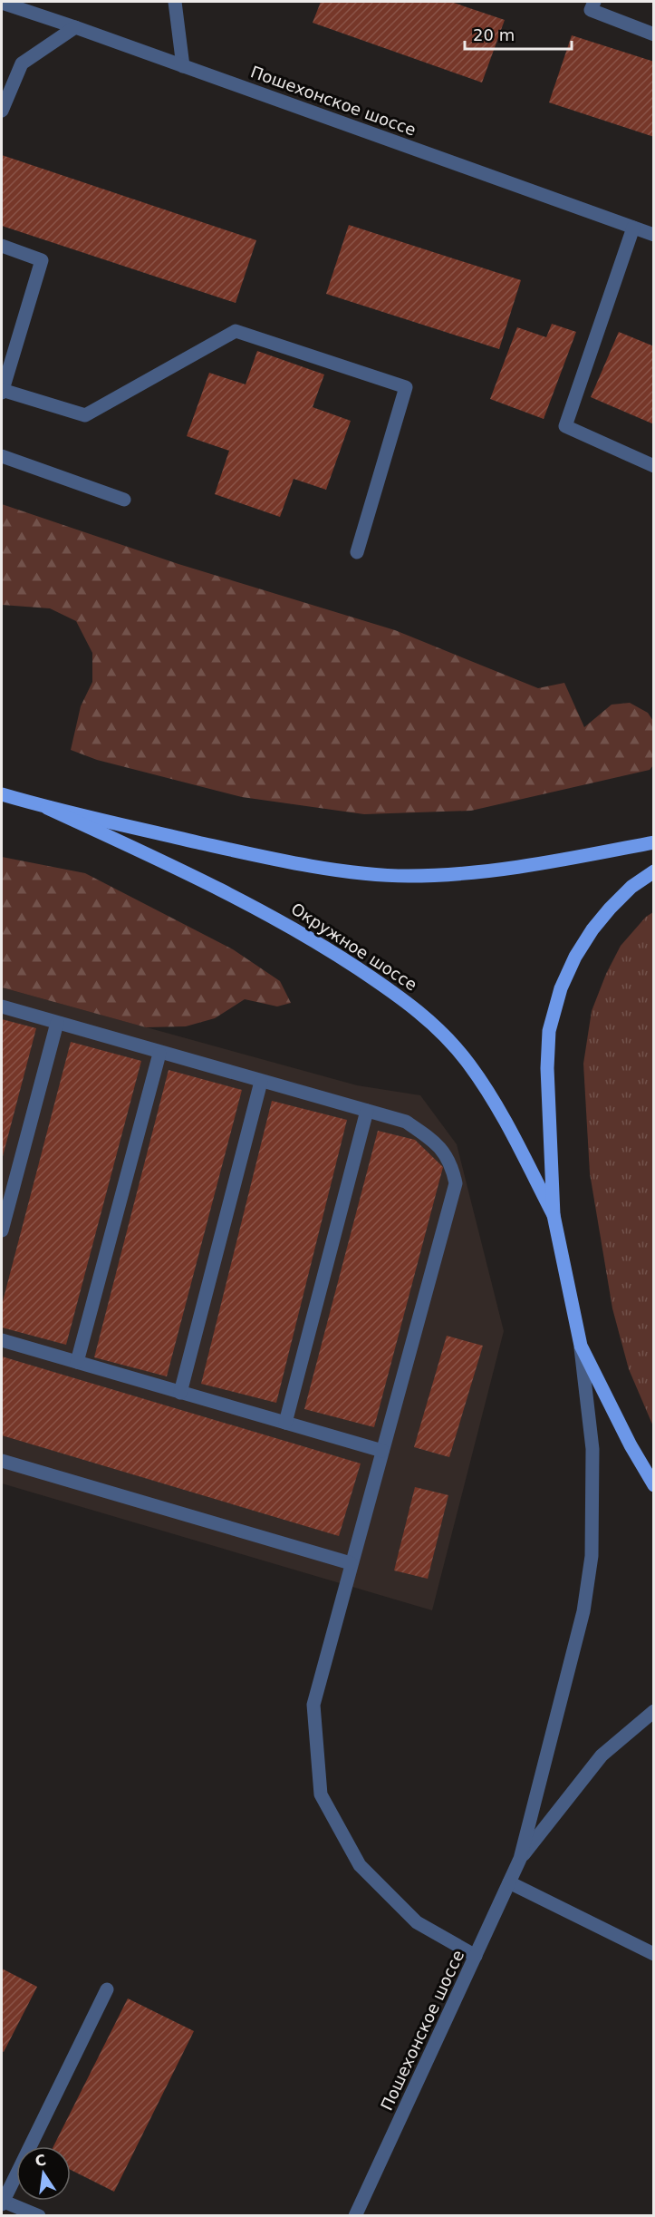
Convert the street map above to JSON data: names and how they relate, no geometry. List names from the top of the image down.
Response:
{
  "streets": {
    "main road": ["Окружное шоссе"],
    "street": ["Пошехонское шоссе"]
  },
  "scale_bar": "20 m",
  "north": "top"
}
